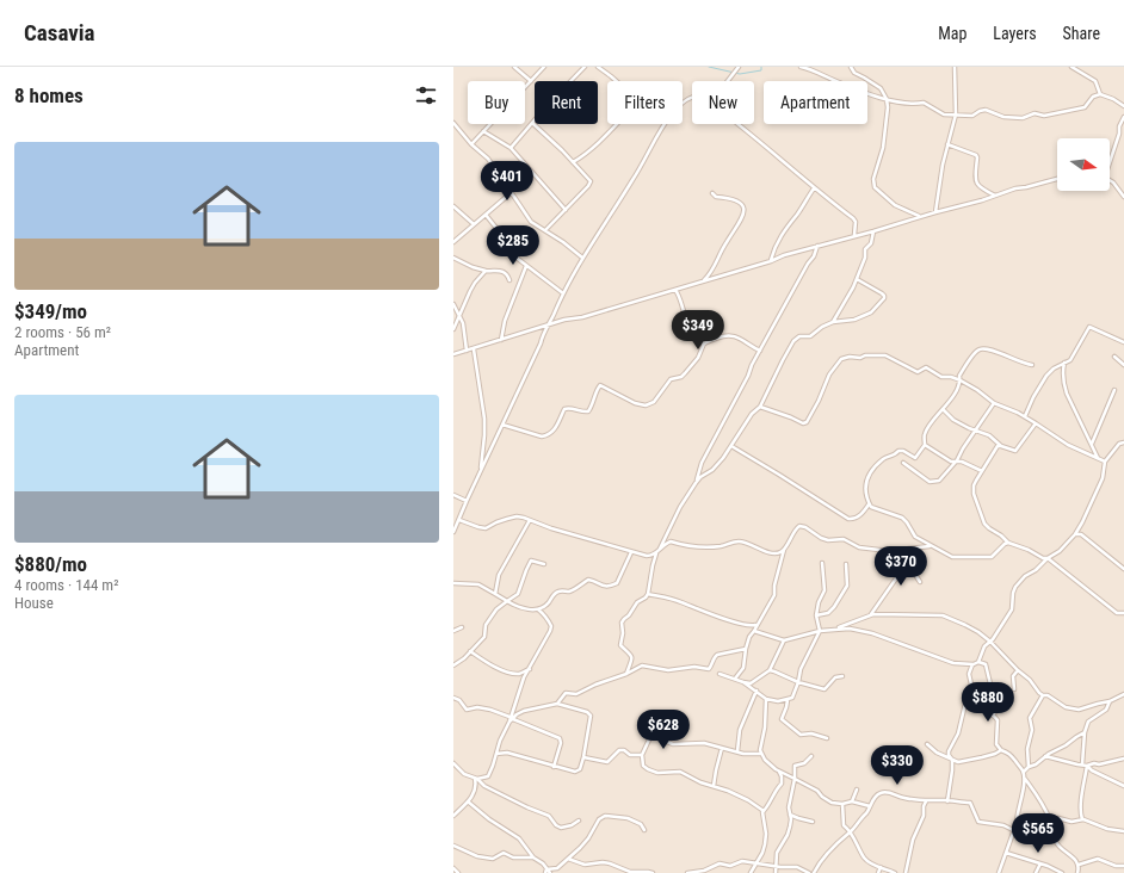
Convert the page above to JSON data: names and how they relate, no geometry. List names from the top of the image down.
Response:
{
  "north": "right",
  "page": {
    "header": "Casavia",
    "nav": ["Map", "Layers", "Share"],
    "heading": "8 homes",
    "chip": [
      "Buy",
      "Rent",
      "Filters",
      "New",
      "Apartment"
    ],
    "list": [
      {
        "name": "$349/mo",
        "note": "2 rooms · 56 m² · Apartment"
      },
      {
        "name": "$880/mo",
        "note": "4 rooms · 144 m² · House"
      }
    ],
    "price": [
      "$401",
      "$285",
      "$349",
      "$370",
      "$880",
      "$628",
      "$330",
      "$565"
    ]
  }
}
